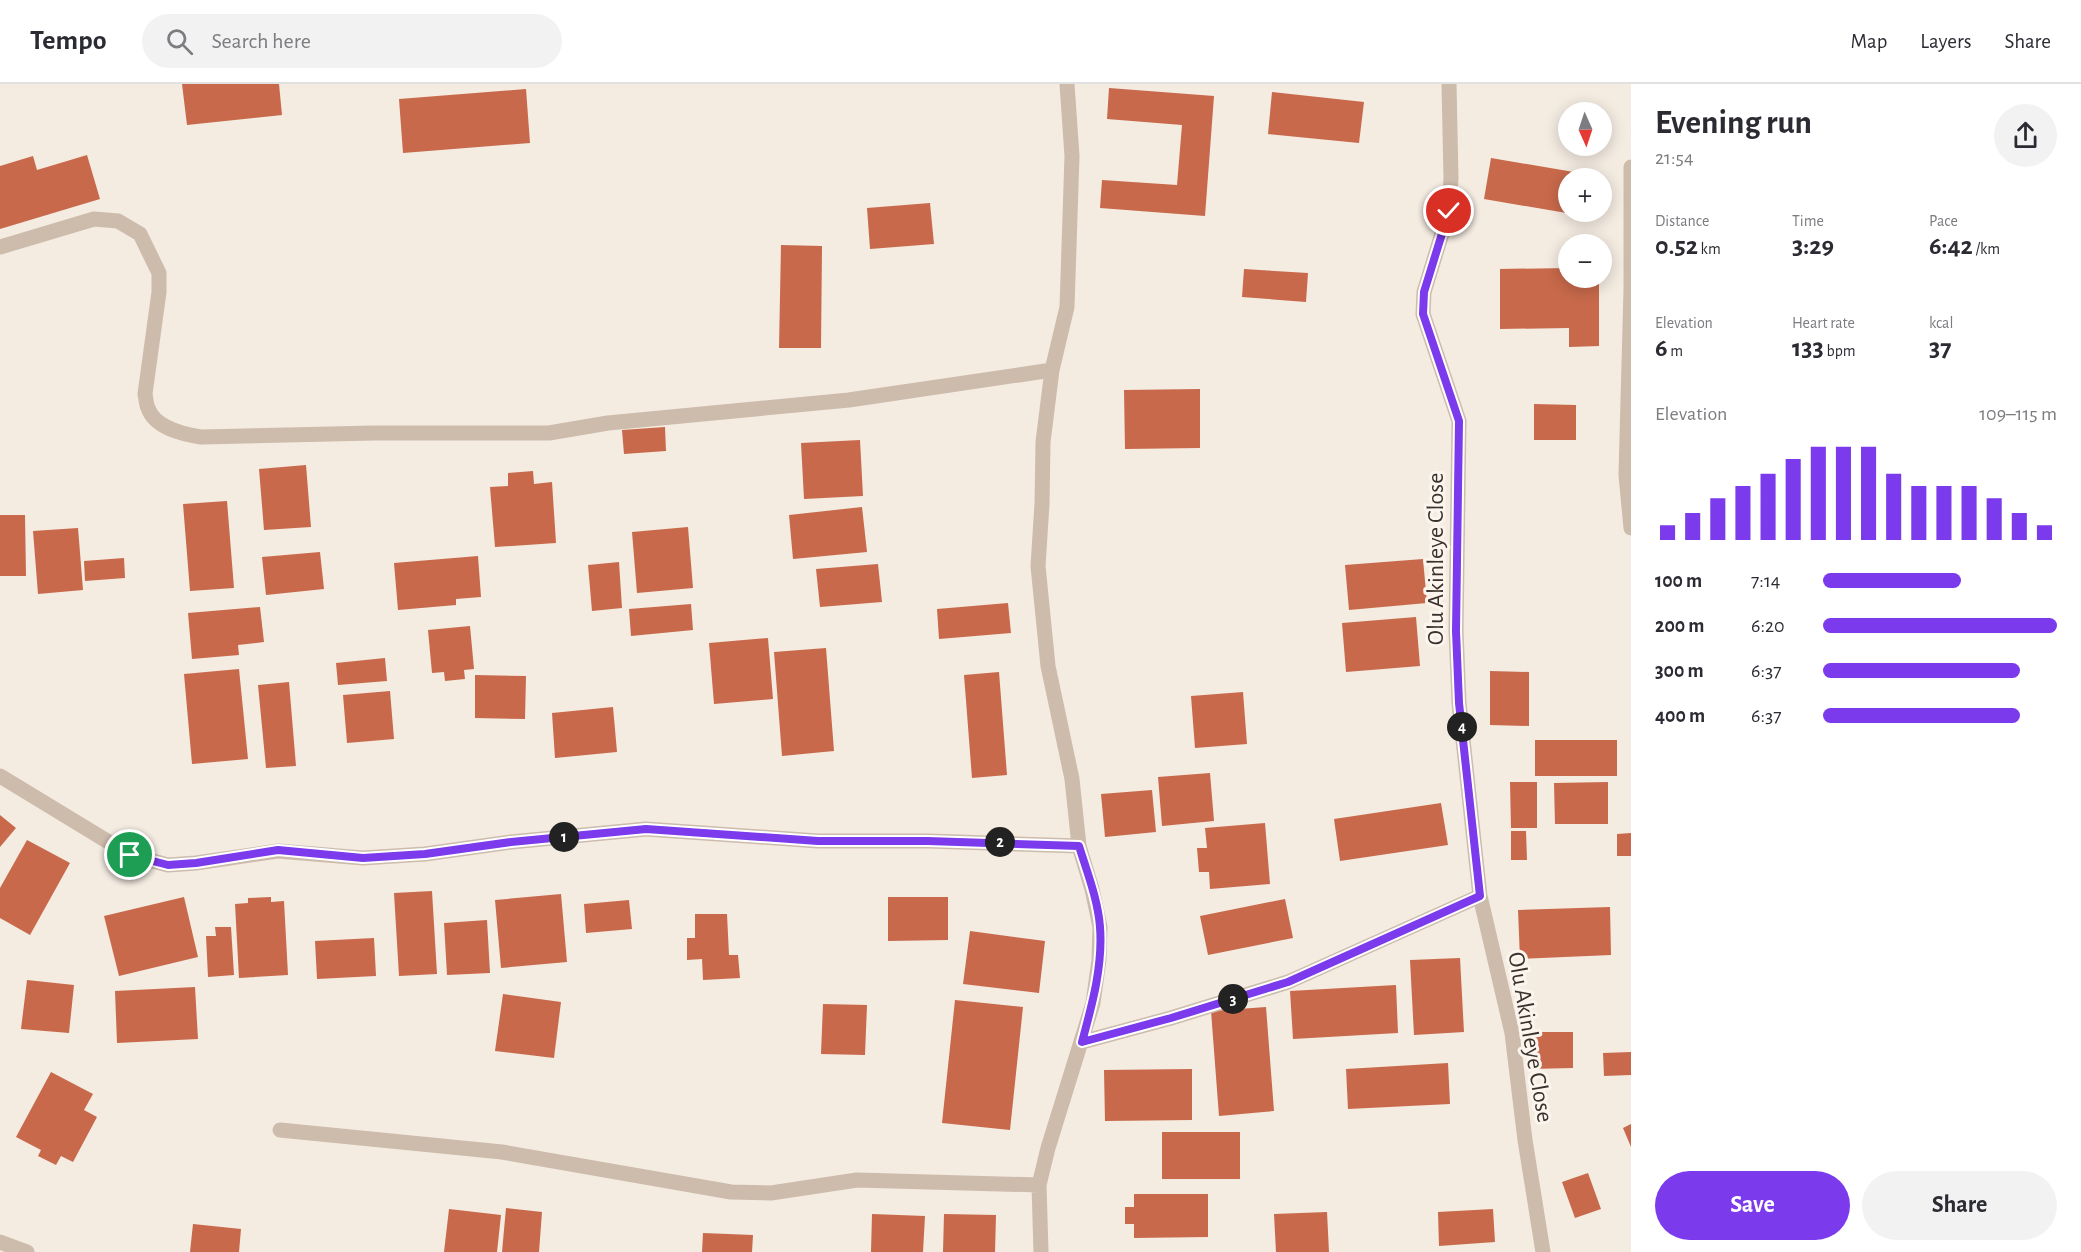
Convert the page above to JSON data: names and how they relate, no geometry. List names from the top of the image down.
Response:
{
  "streets": {
    "street": ["Olu Akinleye Close"]
  },
  "north": "bottom",
  "page": {
    "header": "Tempo",
    "search": "Search here",
    "nav": ["Map", "Layers", "Share"],
    "heading": ["Evening run", "21:54"],
    "map_buttons": ["+", "−"],
    "stats": [
      ["Distance", "0.52 km"],
      ["Time", "3:29"],
      ["Pace", "6:42 /km"],
      ["Elevation", "6 m"],
      ["Heart rate", "133 bpm"],
      ["kcal", "37"]
    ],
    "chart": ["Elevation", "109–115 m"],
    "list": [
      {
        "name": "100 m",
        "note": "7:14"
      },
      {
        "name": "200 m",
        "note": "6:20"
      },
      {
        "name": "300 m",
        "note": "6:37"
      },
      {
        "name": "400 m",
        "note": "6:37"
      }
    ],
    "pins": [
      "4",
      "1",
      "2",
      "3"
    ],
    "buttons": ["Save", "Share"]
  }
}
